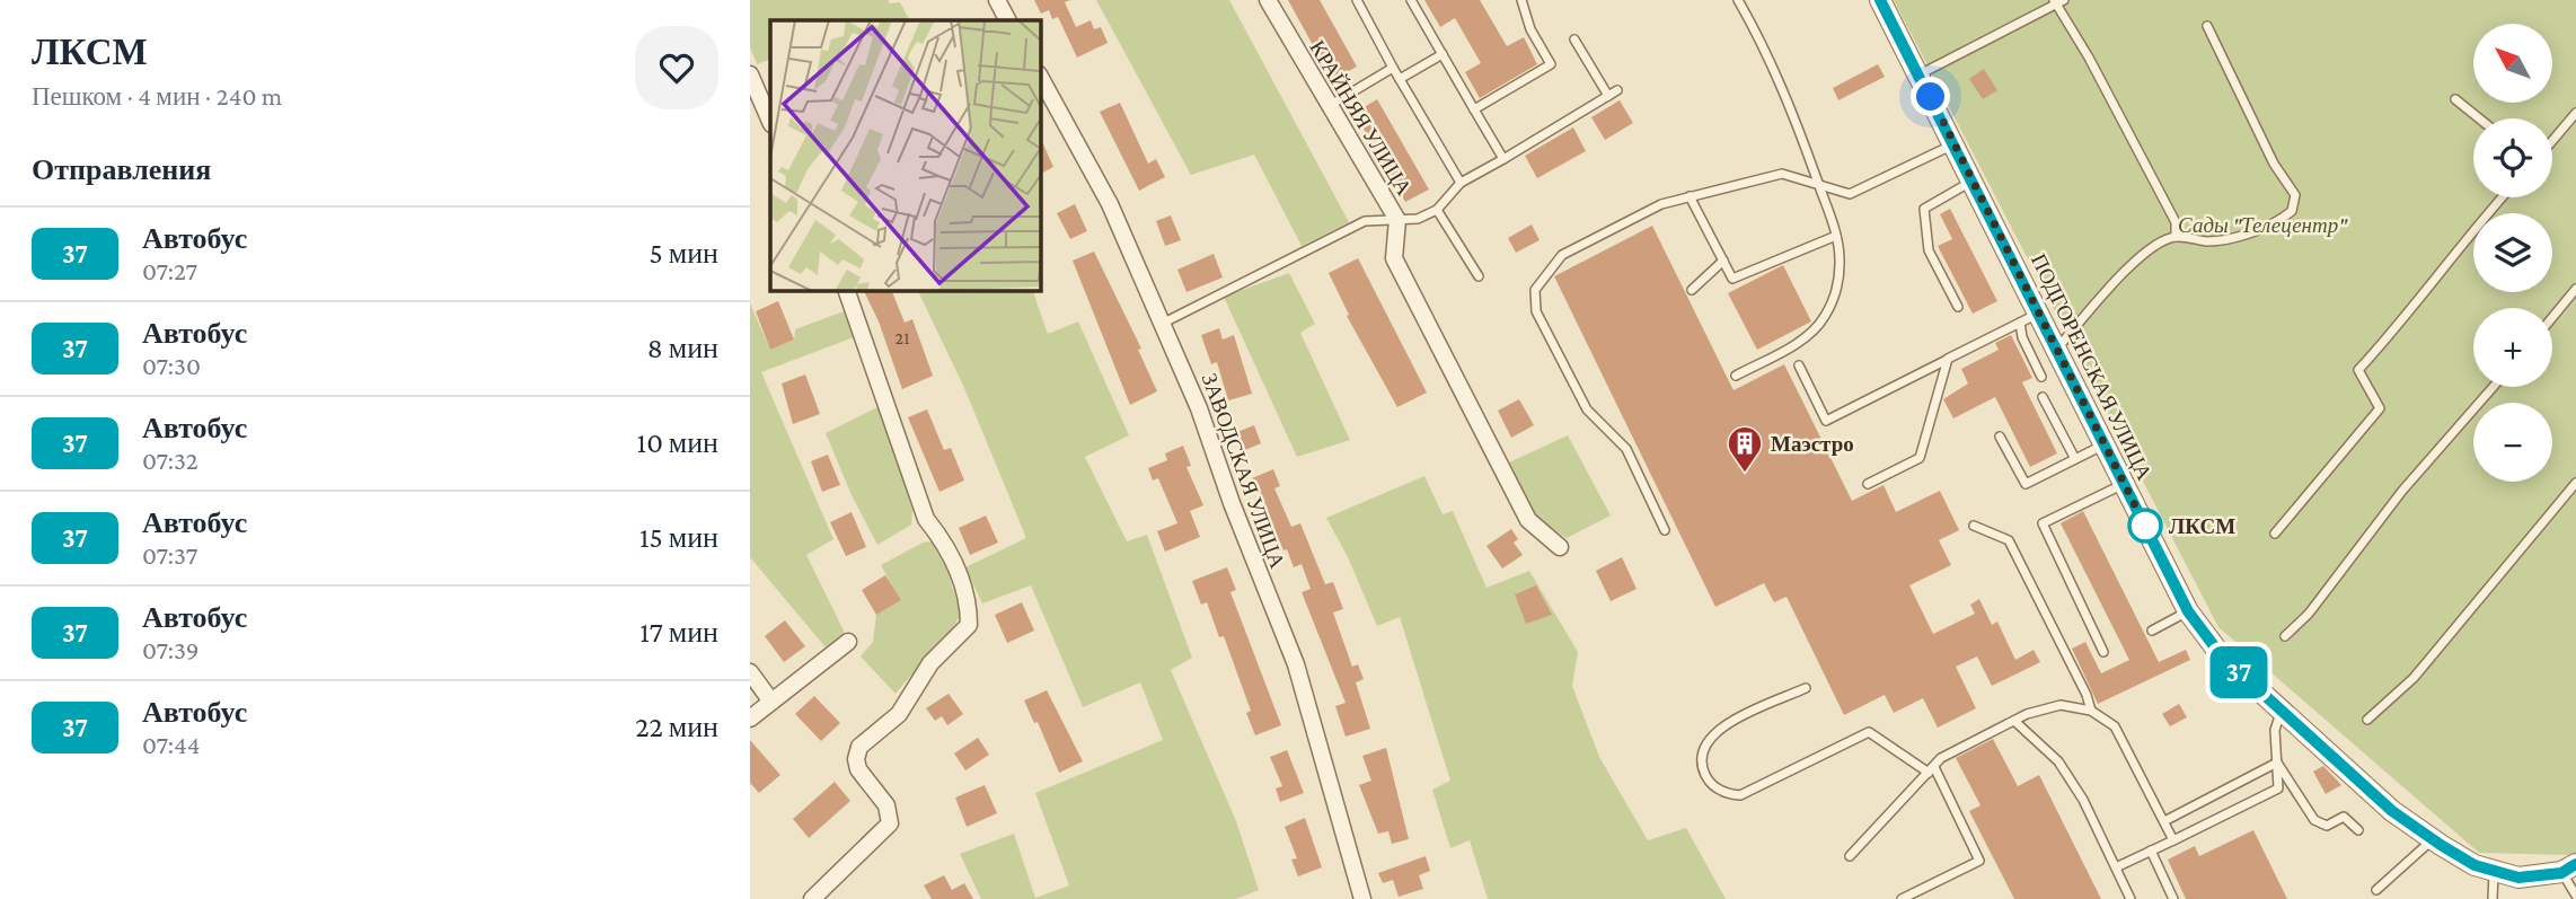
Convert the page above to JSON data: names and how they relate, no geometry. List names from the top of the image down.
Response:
{
  "streets": {
    "street": ["КРАЙНЯЯ УЛИЦА", "ПОДГОРЕНСКАЯ УЛИЦА", "ЗАВОДСКАЯ УЛИЦА"]
  },
  "parks": ["Сады \"Телецентр\""],
  "places": {
    "building": ["Маэстро"],
    "other": ["ЛКСМ"]
  },
  "lines": ["bus line 37"],
  "house_numbers": ["21"],
  "north": "top left",
  "page": {
    "heading": [
      ["ЛКСМ", "Пешком · 4 мин · 240 m"],
      "Отправления"
    ],
    "on_map": "37",
    "map_buttons": ["+", "−"],
    "list": [
      {
        "mark": "37",
        "name": "Автобус",
        "note": "07:27",
        "value": "5 мин"
      },
      {
        "mark": "37",
        "name": "Автобус",
        "note": "07:30",
        "value": "8 мин"
      },
      {
        "mark": "37",
        "name": "Автобус",
        "note": "07:32",
        "value": "10 мин"
      },
      {
        "mark": "37",
        "name": "Автобус",
        "note": "07:37",
        "value": "15 мин"
      },
      {
        "mark": "37",
        "name": "Автобус",
        "note": "07:39",
        "value": "17 мин"
      },
      {
        "mark": "37",
        "name": "Автобус",
        "note": "07:44",
        "value": "22 мин"
      }
    ]
  }
}
